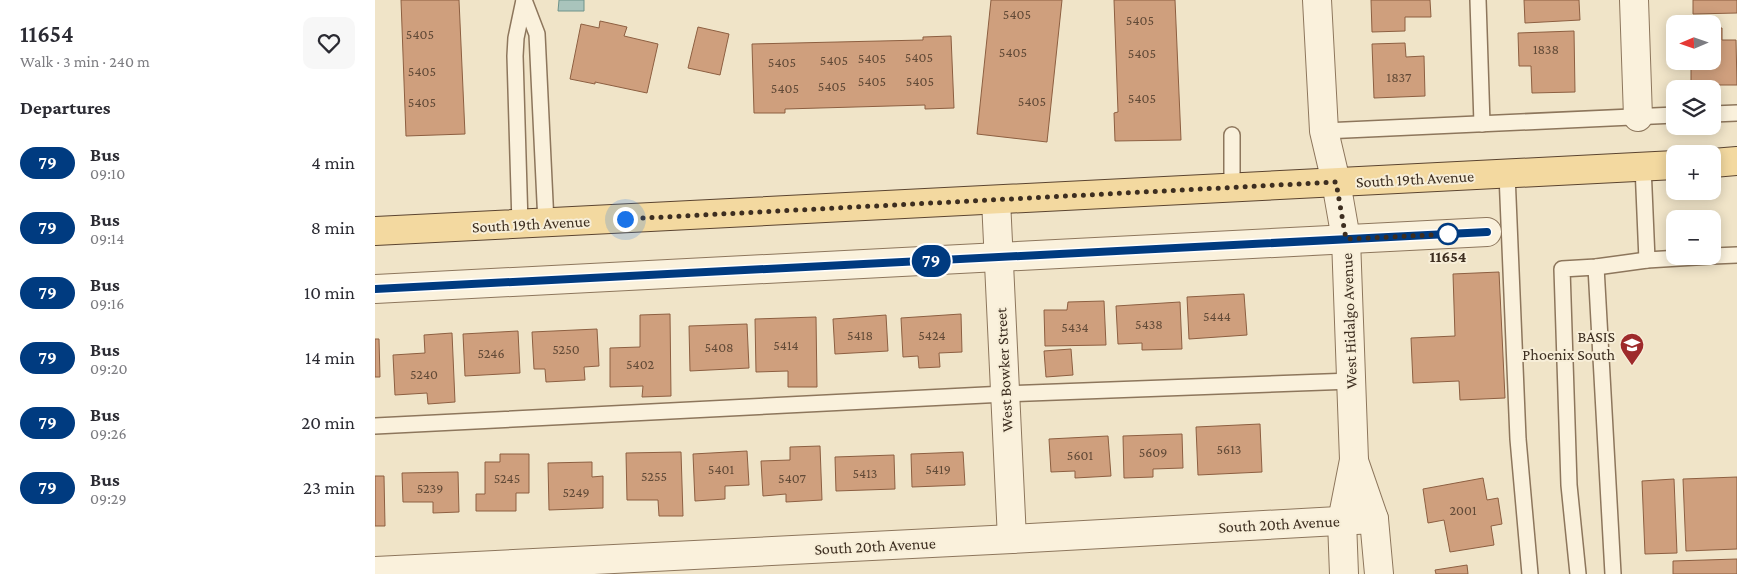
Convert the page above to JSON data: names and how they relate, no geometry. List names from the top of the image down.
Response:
{
  "streets": {
    "main road": ["South 19th Avenue"],
    "street": ["West Hidalgo Avenue", "West Bowker Street", "South 20th Avenue"]
  },
  "crossings": [
    ["South 19th Avenue", "West Hidalgo Avenue"],
    ["South 19th Avenue", "West Bowker Street"],
    ["West Bowker Street", "South 20th Avenue"]
  ],
  "places": {
    "other": ["11654"],
    "school or university": ["BASIS Phoenix South"]
  },
  "lines": ["bus line 79"],
  "house_numbers": [
    "5405",
    "5405",
    "5405",
    "1838",
    "5405",
    "5405",
    "5405",
    "5405",
    "5405",
    "5405",
    "5405",
    "1837",
    "5405",
    "5405",
    "5405",
    "5405",
    "5405",
    "5405",
    "5405",
    "5444",
    "5438",
    "5434",
    "5418",
    "5424",
    "5414",
    "5408",
    "5250",
    "5246",
    "5402",
    "5240",
    "5613",
    "5609",
    "5601",
    "5401",
    "5419",
    "5413",
    "5255",
    "5245",
    "5407",
    "5239",
    "5249",
    "2001"
  ],
  "north": "left",
  "page": {
    "heading": [
      ["11654", "Walk · 3 min · 240 m"],
      "Departures"
    ],
    "on_map": "79",
    "map_buttons": ["+", "−"],
    "list": [
      {
        "mark": "79",
        "name": "Bus",
        "note": "09:10",
        "value": "4 min"
      },
      {
        "mark": "79",
        "name": "Bus",
        "note": "09:14",
        "value": "8 min"
      },
      {
        "mark": "79",
        "name": "Bus",
        "note": "09:16",
        "value": "10 min"
      },
      {
        "mark": "79",
        "name": "Bus",
        "note": "09:20",
        "value": "14 min"
      },
      {
        "mark": "79",
        "name": "Bus",
        "note": "09:26",
        "value": "20 min"
      },
      {
        "mark": "79",
        "name": "Bus",
        "note": "09:29",
        "value": "23 min"
      }
    ]
  }
}
